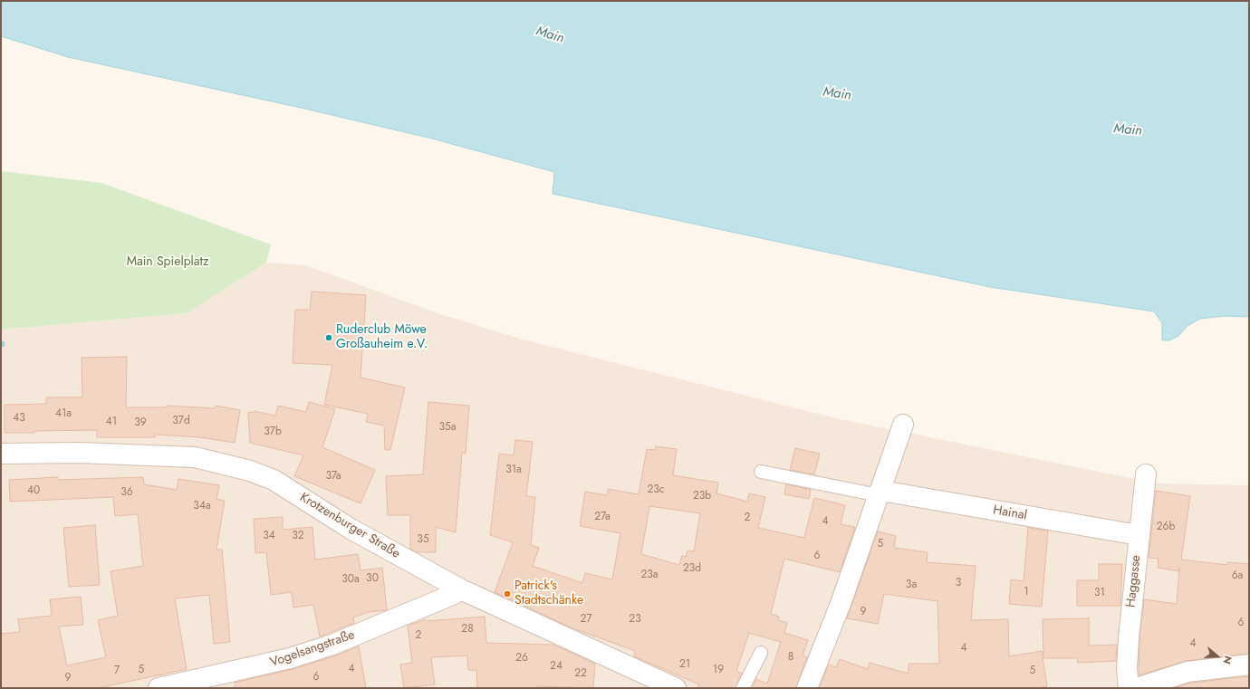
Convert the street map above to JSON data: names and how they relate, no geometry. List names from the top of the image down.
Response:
{
  "streets": {
    "street": [
      "Hainal",
      "Krotzenburger Straße",
      "Haggasse",
      "Vogelsangstraße"
    ]
  },
  "crossings": [
    ["Hainal", "Haggasse"],
    ["Krotzenburger Straße", "Vogelsangstraße"]
  ],
  "water": ["Main"],
  "parks": ["Main Spielplatz"],
  "places": ["Ruderclub Möwe Großauheim e.V.", "Patrick's Stadtschänke"],
  "house_numbers": [
    "41a",
    "43",
    "37d",
    "41",
    "39",
    "35a",
    "37b",
    "31a",
    "37a",
    "23c",
    "40",
    "36",
    "23b",
    "34a",
    "27a",
    "2",
    "4",
    "26b",
    "34",
    "32",
    "35",
    "5",
    "6",
    "23d",
    "23a",
    "6a",
    "30",
    "30a",
    "3",
    "3a",
    "1",
    "31",
    "9",
    "27",
    "23",
    "6",
    "28",
    "2",
    "4",
    "4",
    "8",
    "26",
    "21",
    "24",
    "4",
    "5",
    "19",
    "7",
    "5",
    "22",
    "6",
    "9"
  ],
  "north": "right"
}
